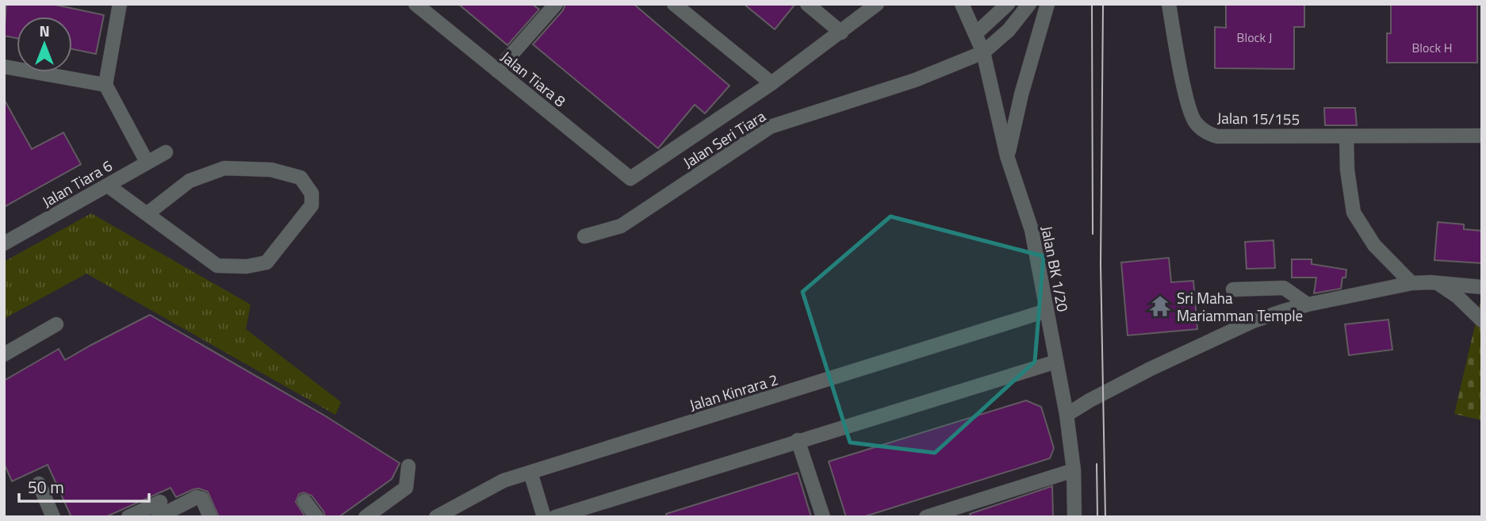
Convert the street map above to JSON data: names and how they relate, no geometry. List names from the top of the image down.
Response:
{
  "streets": {
    "street": [
      "Jalan Tiara 8",
      "Jalan 15/155",
      "Jalan Seri Tiara",
      "Jalan Tiara 6",
      "Jalan BK 1/20",
      "Jalan Kinrara 2"
    ]
  },
  "crossings": [
    ["Jalan Seri Tiara", "Jalan BK 1/20"],
    ["Jalan BK 1/20", "Jalan Kinrara 2"]
  ],
  "places": {
    "temple": ["Sri Maha Mariamman Temple"]
  },
  "house_numbers": ["Block J", "Block H"],
  "scale_bar": "50 m",
  "north": "top"
}
